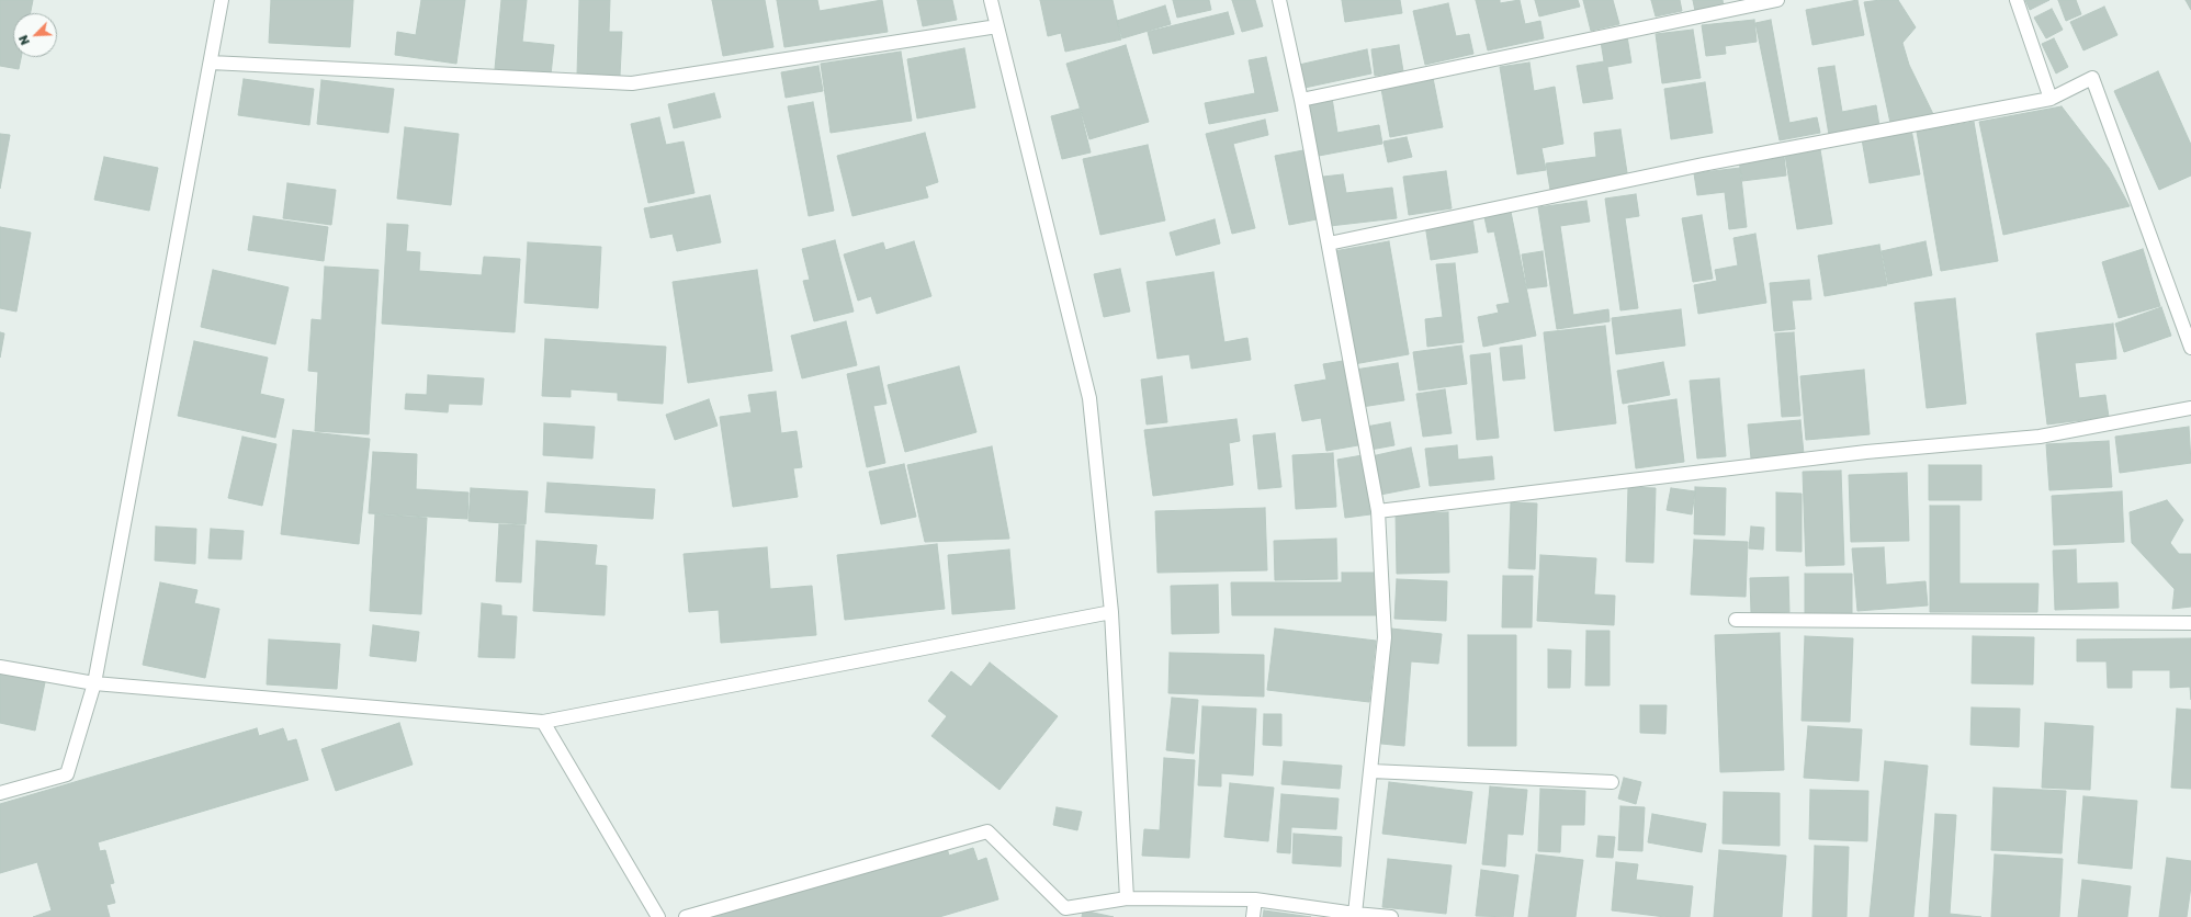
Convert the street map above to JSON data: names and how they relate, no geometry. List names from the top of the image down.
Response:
{
  "north": "bottom left"
}
